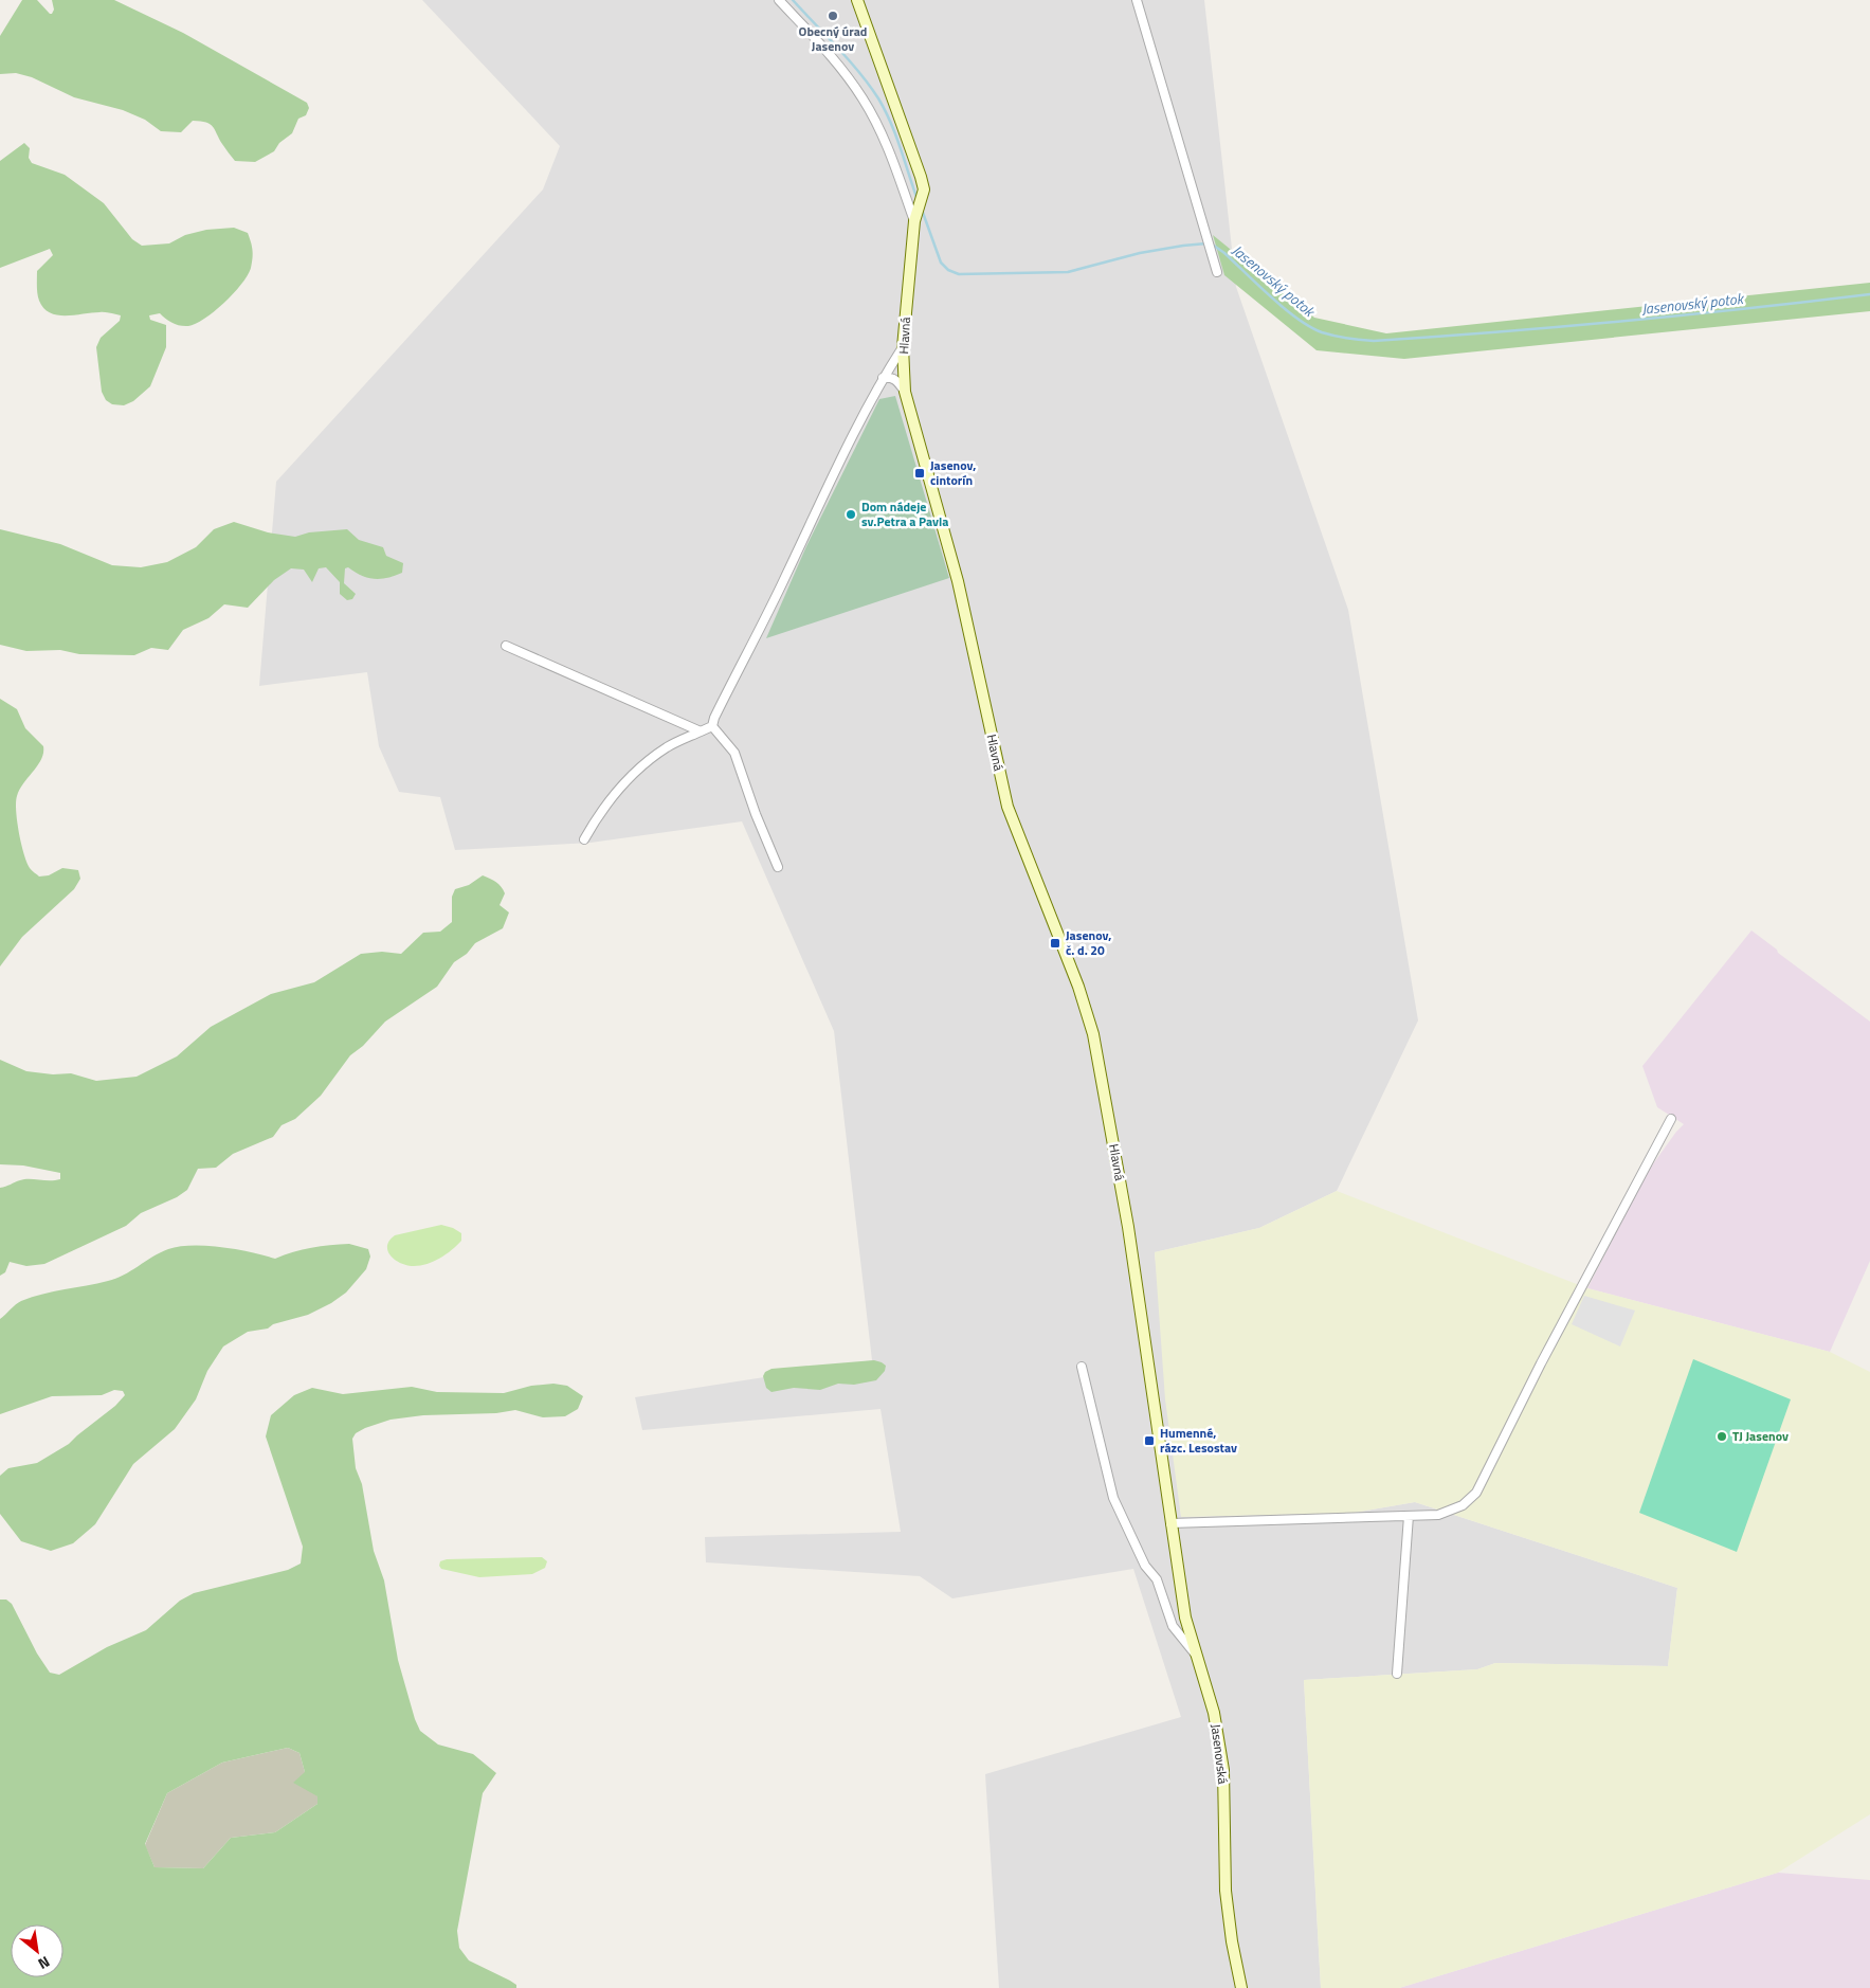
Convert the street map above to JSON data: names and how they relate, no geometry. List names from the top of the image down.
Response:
{
  "streets": {
    "street": ["Hlavná", "Jasenovská"]
  },
  "crossings": [
    ["Hlavná", "Jasenovská"]
  ],
  "water": ["Jasenovský potok"],
  "places": {
    "other": ["Obecný úrad Jasenov", "Dom nádeje sv.Petra a Pavla", "TJ Jasenov"],
    "transit": ["Jasenov, cintorín", "Jasenov, č. d. 20", "Humenné, rázc. Lesostav"]
  },
  "north": "bottom right"
}
